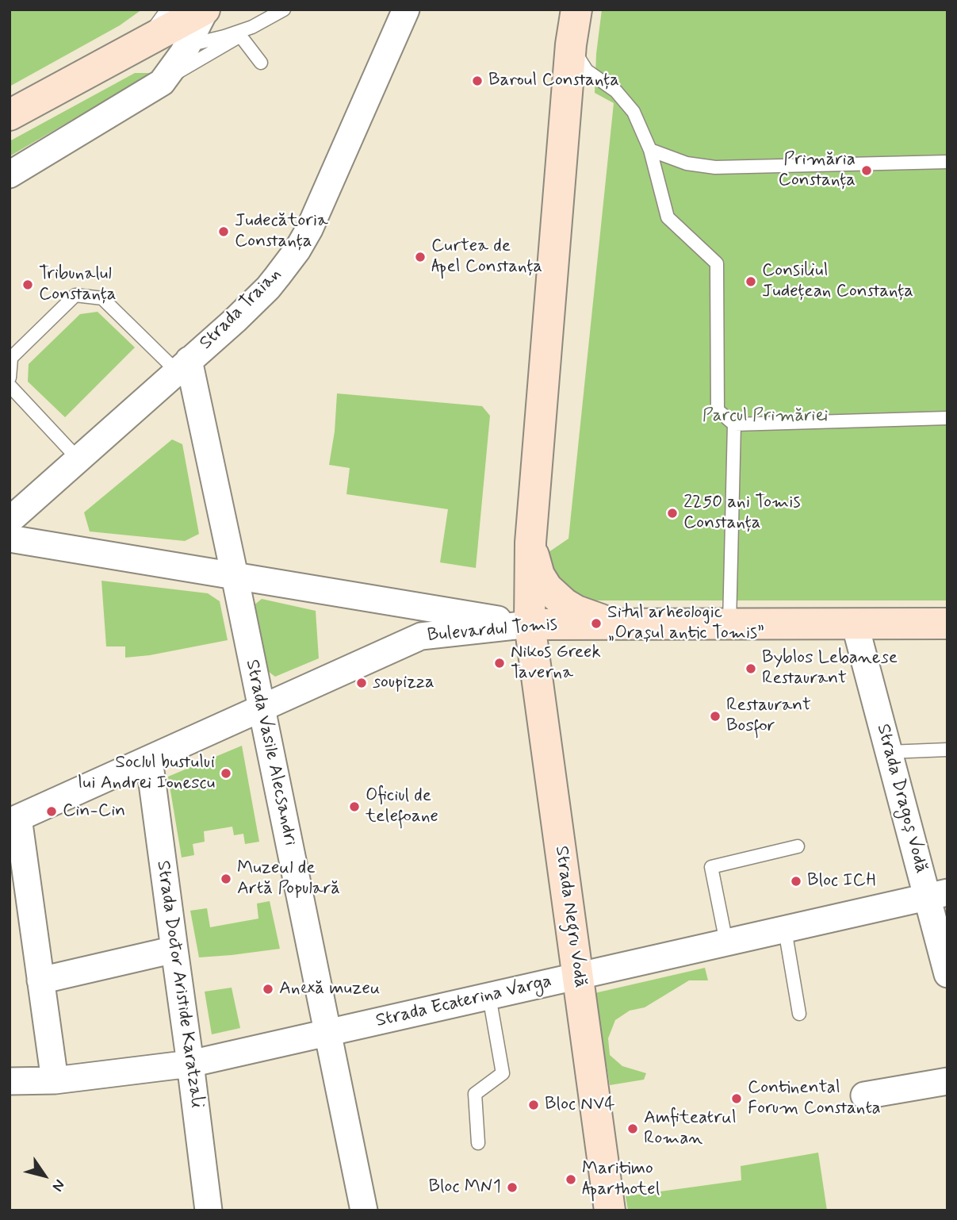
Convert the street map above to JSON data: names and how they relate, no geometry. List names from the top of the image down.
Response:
{
  "streets": {
    "street": [
      "Strada Traian",
      "Bulevardul Tomis",
      "Strada Vasile Alecsandri",
      "Strada Dragoș Vodă",
      "Strada Negru Vodă",
      "Strada Doctor Aristide Karatzali",
      "Strada Ecaterina Varga"
    ]
  },
  "crossings": [
    ["Strada Traian", "Strada Vasile Alecsandri"],
    ["Bulevardul Tomis", "Strada Vasile Alecsandri"],
    ["Bulevardul Tomis", "Strada Dragoș Vodă"],
    ["Bulevardul Tomis", "Strada Negru Vodă"],
    ["Bulevardul Tomis", "Strada Doctor Aristide Karatzali"],
    ["Strada Vasile Alecsandri", "Strada Ecaterina Varga"],
    ["Strada Dragoș Vodă", "Strada Ecaterina Varga"],
    ["Strada Negru Vodă", "Strada Ecaterina Varga"],
    ["Strada Doctor Aristide Karatzali", "Strada Ecaterina Varga"]
  ],
  "parks": ["Parcul Primăriei"],
  "places": [
    "Baroul Constanța",
    "Primăria Constanța",
    "Judecătoria Constanța",
    "Curtea de Apel Constanța",
    "Consiliul Județean Constanța",
    "Tribunalul Constanța",
    "2250 ani Tomis Constanța",
    "Situl arheologic „Orașul antic Tomis”",
    "Nikos Greek Taverna",
    "Byblos Lebanese Restaurant",
    "soupizza",
    "Restaurant Bosfor",
    "Soclul bustului lui Andrei Ionescu",
    "Oficiul de telefoane",
    "Cin-Cin",
    "Muzeul de Artă Populară",
    "Bloc ICH",
    "Anexă muzeu",
    "Continental Forum Constanta",
    "Bloc NV4",
    "Amfiteatrul Roman",
    "Maritimo Aparthotel",
    "Bloc MN1"
  ],
  "north": "bottom right"
}
